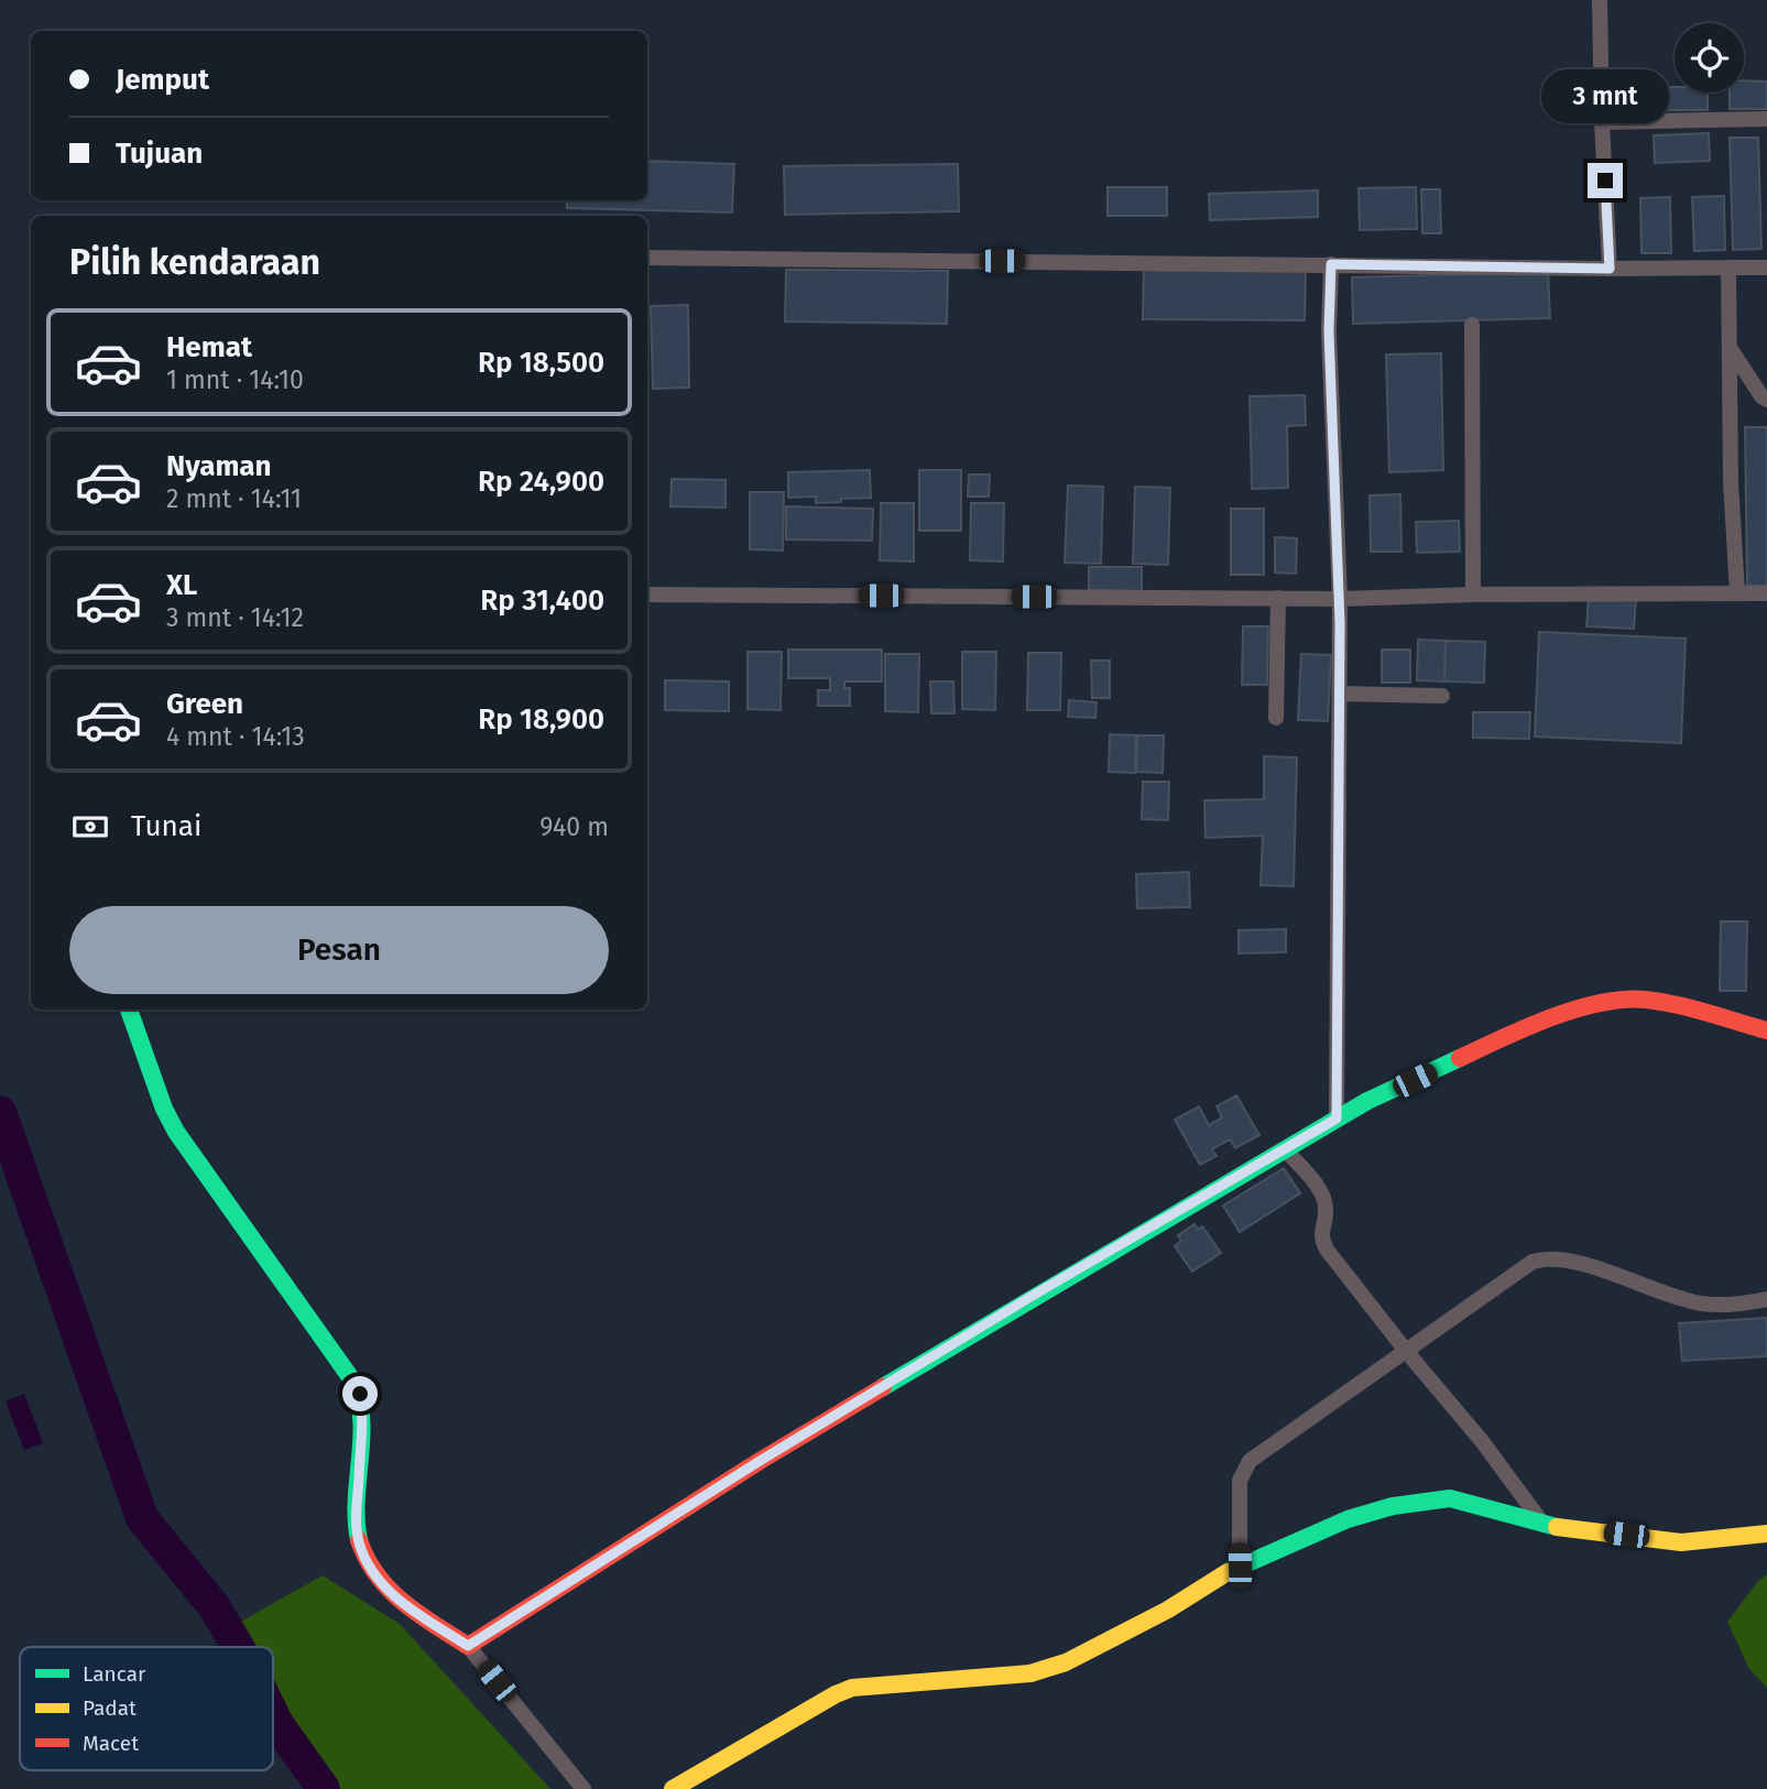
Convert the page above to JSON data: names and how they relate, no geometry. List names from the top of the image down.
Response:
{
  "legend": ["Lancar", "Padat", "Macet"],
  "page": {
    "banner": ["Jemput", "Tujuan"],
    "bubble": "3 mnt",
    "heading": "Pilih kendaraan",
    "list": [
      {
        "name": "Hemat",
        "note": "1 mnt · 14:10",
        "value": "Rp 18,500"
      },
      {
        "name": "Nyaman",
        "note": "2 mnt · 14:11",
        "value": "Rp 24,900"
      },
      {
        "name": "XL",
        "note": "3 mnt · 14:12",
        "value": "Rp 31,400"
      },
      {
        "name": "Green",
        "note": "4 mnt · 14:13",
        "value": "Rp 18,900"
      }
    ],
    "pay": ["Tunai", "940 m"],
    "buttons": "Pesan"
  }
}
